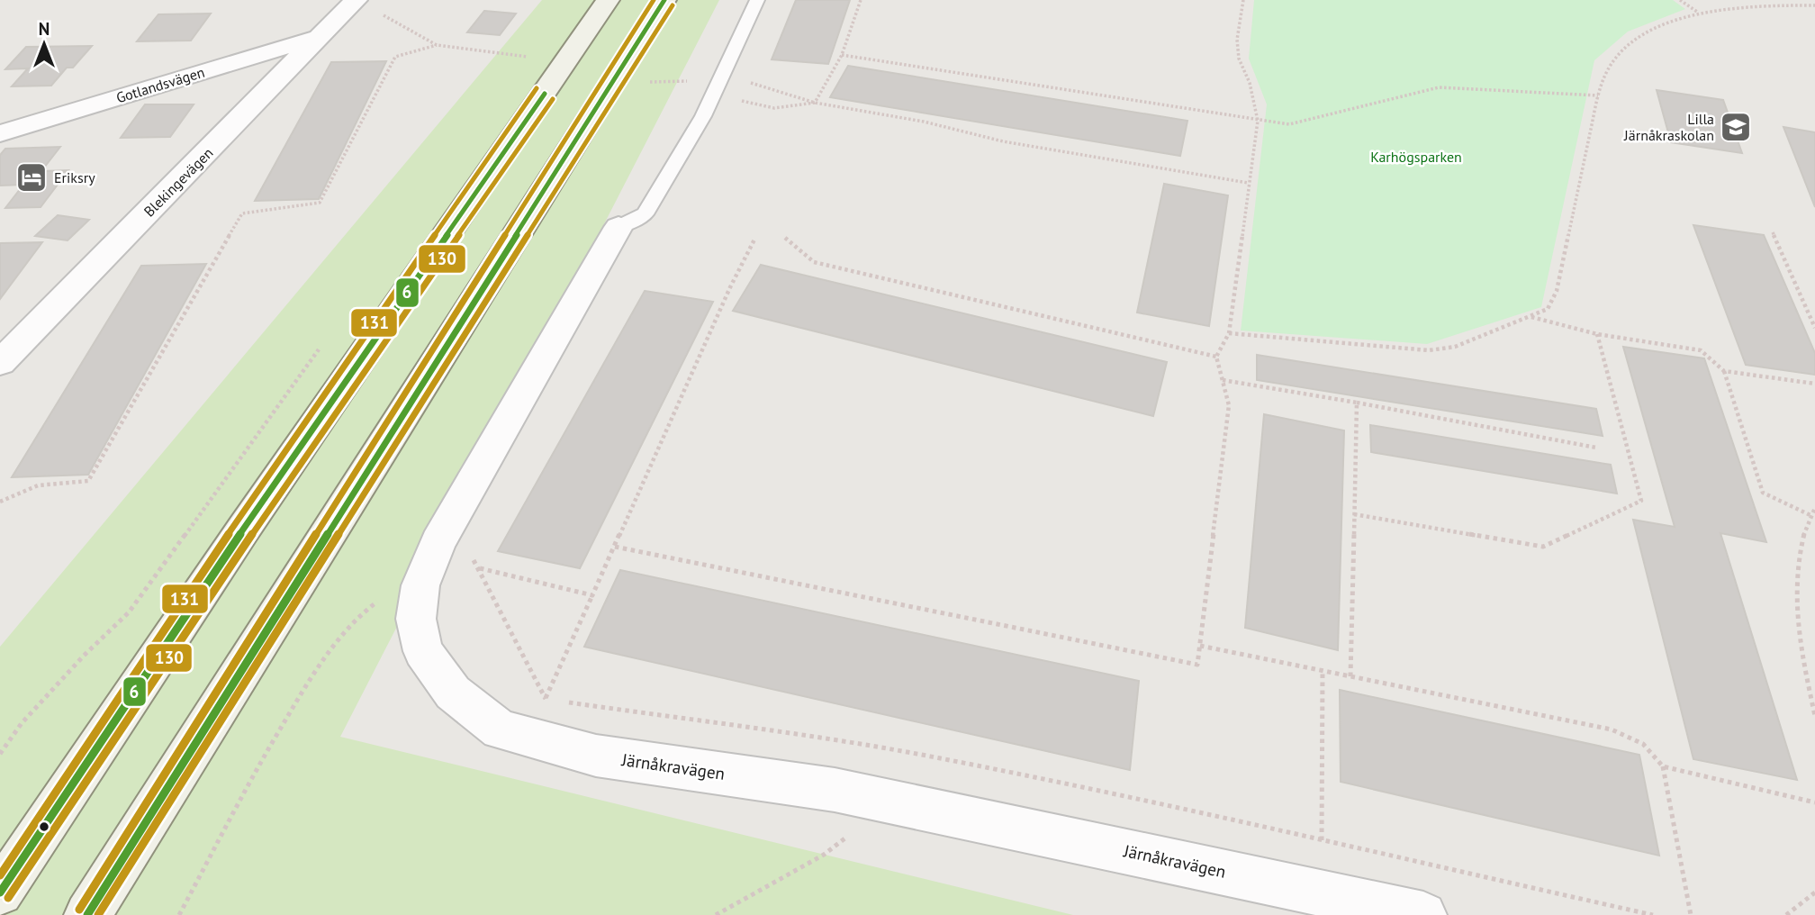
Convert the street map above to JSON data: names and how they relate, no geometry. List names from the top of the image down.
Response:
{
  "streets": {
    "street": ["Gotlandsvägen", "Blekingevägen", "Järnåkravägen"]
  },
  "crossings": [
    ["Gotlandsvägen", "Blekingevägen"]
  ],
  "parks": ["Karhögsparken"],
  "places": {
    "school or university": ["Lilla Järnåkraskolan"],
    "hotel": ["Eriksry"]
  },
  "lines": ["transit line 6", "transit line 131", "transit line 130"],
  "north": "top"
}
